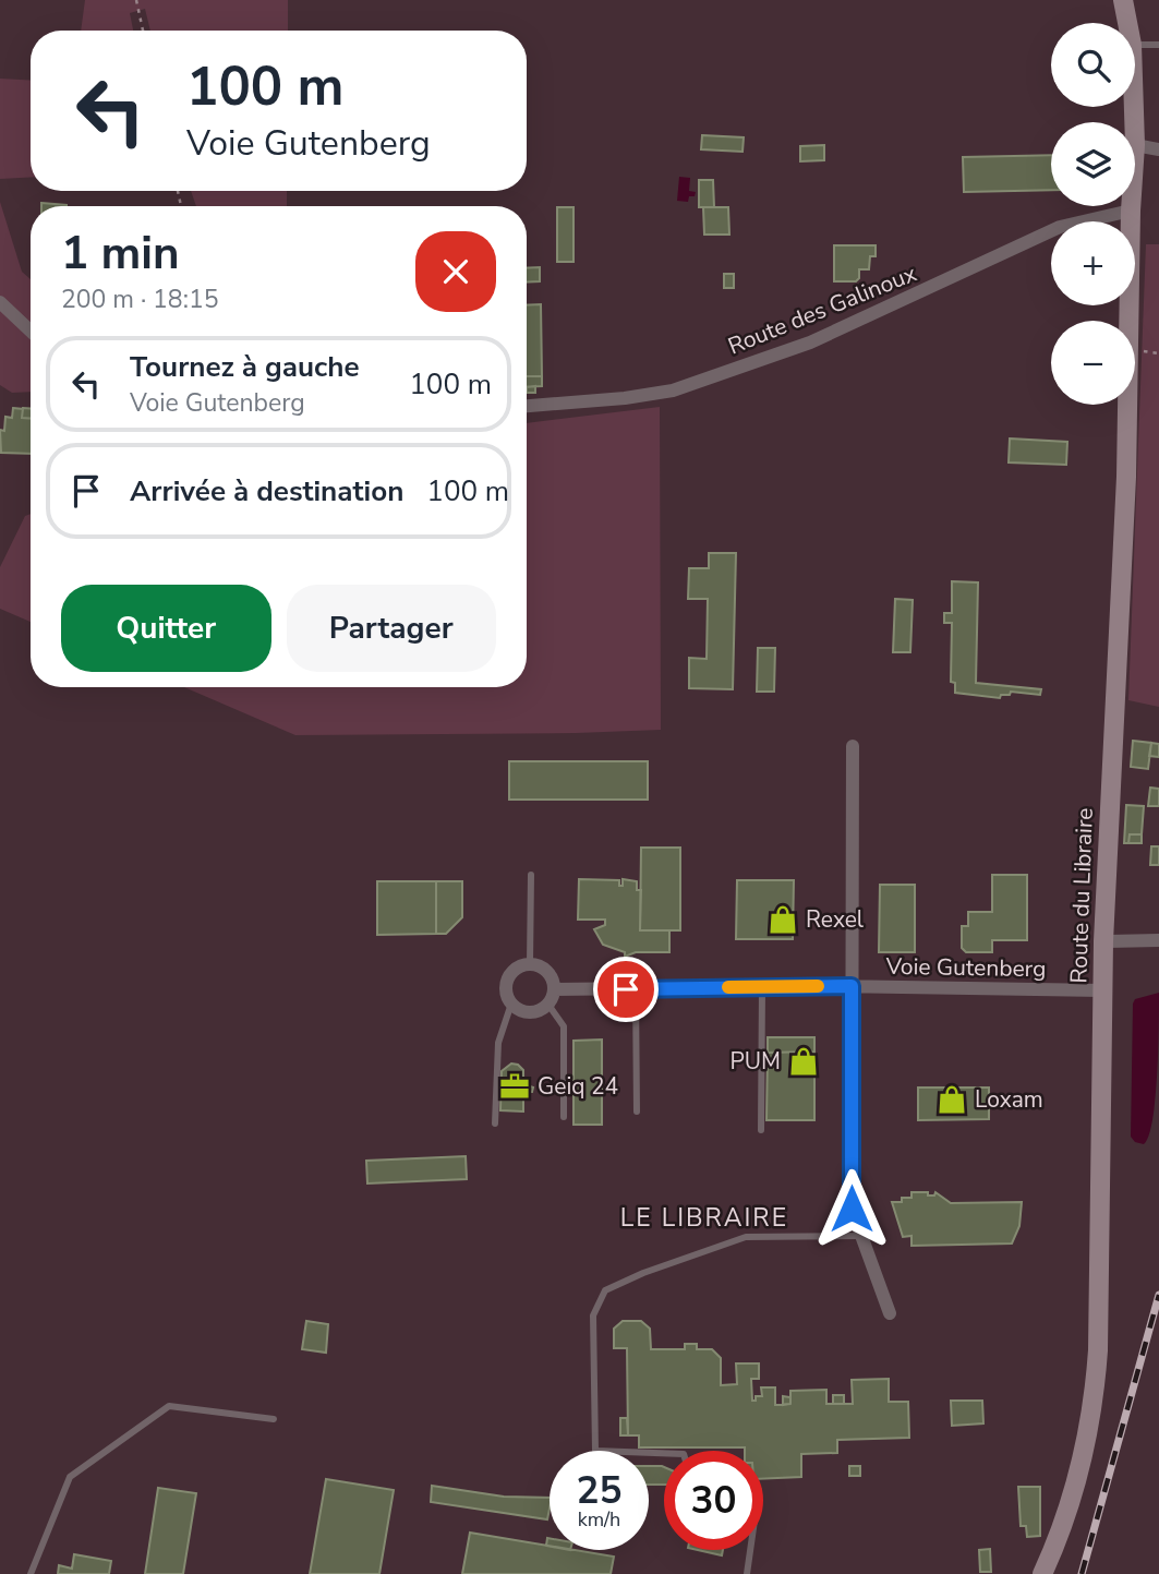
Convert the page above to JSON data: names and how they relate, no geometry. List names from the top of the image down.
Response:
{
  "streets": {
    "main road": ["Route du Libraire"],
    "street": ["Route des Galinoux", "Voie Gutenberg"]
  },
  "crossings": [
    ["Route des Galinoux", "Route du Libraire"],
    ["Route du Libraire", "Voie Gutenberg"]
  ],
  "districts": ["LE LIBRAIRE"],
  "places": {
    "shop": ["Rexel", "PUM", "Loxam"],
    "office": ["Geiq 24"]
  },
  "page": {
    "map_buttons": ["+", "−"],
    "turn": ["100 m", "Voie Gutenberg"],
    "heading": ["1 min", "200 m · 18:15"],
    "list": [
      {
        "name": "Tournez à gauche",
        "note": "Voie Gutenberg",
        "value": "100 m"
      },
      {
        "name": "Arrivée à destination",
        "value": "100 m"
      }
    ],
    "buttons": ["Quitter", "Partager"],
    "speed": "25 km/h",
    "limit": "30"
  }
}
